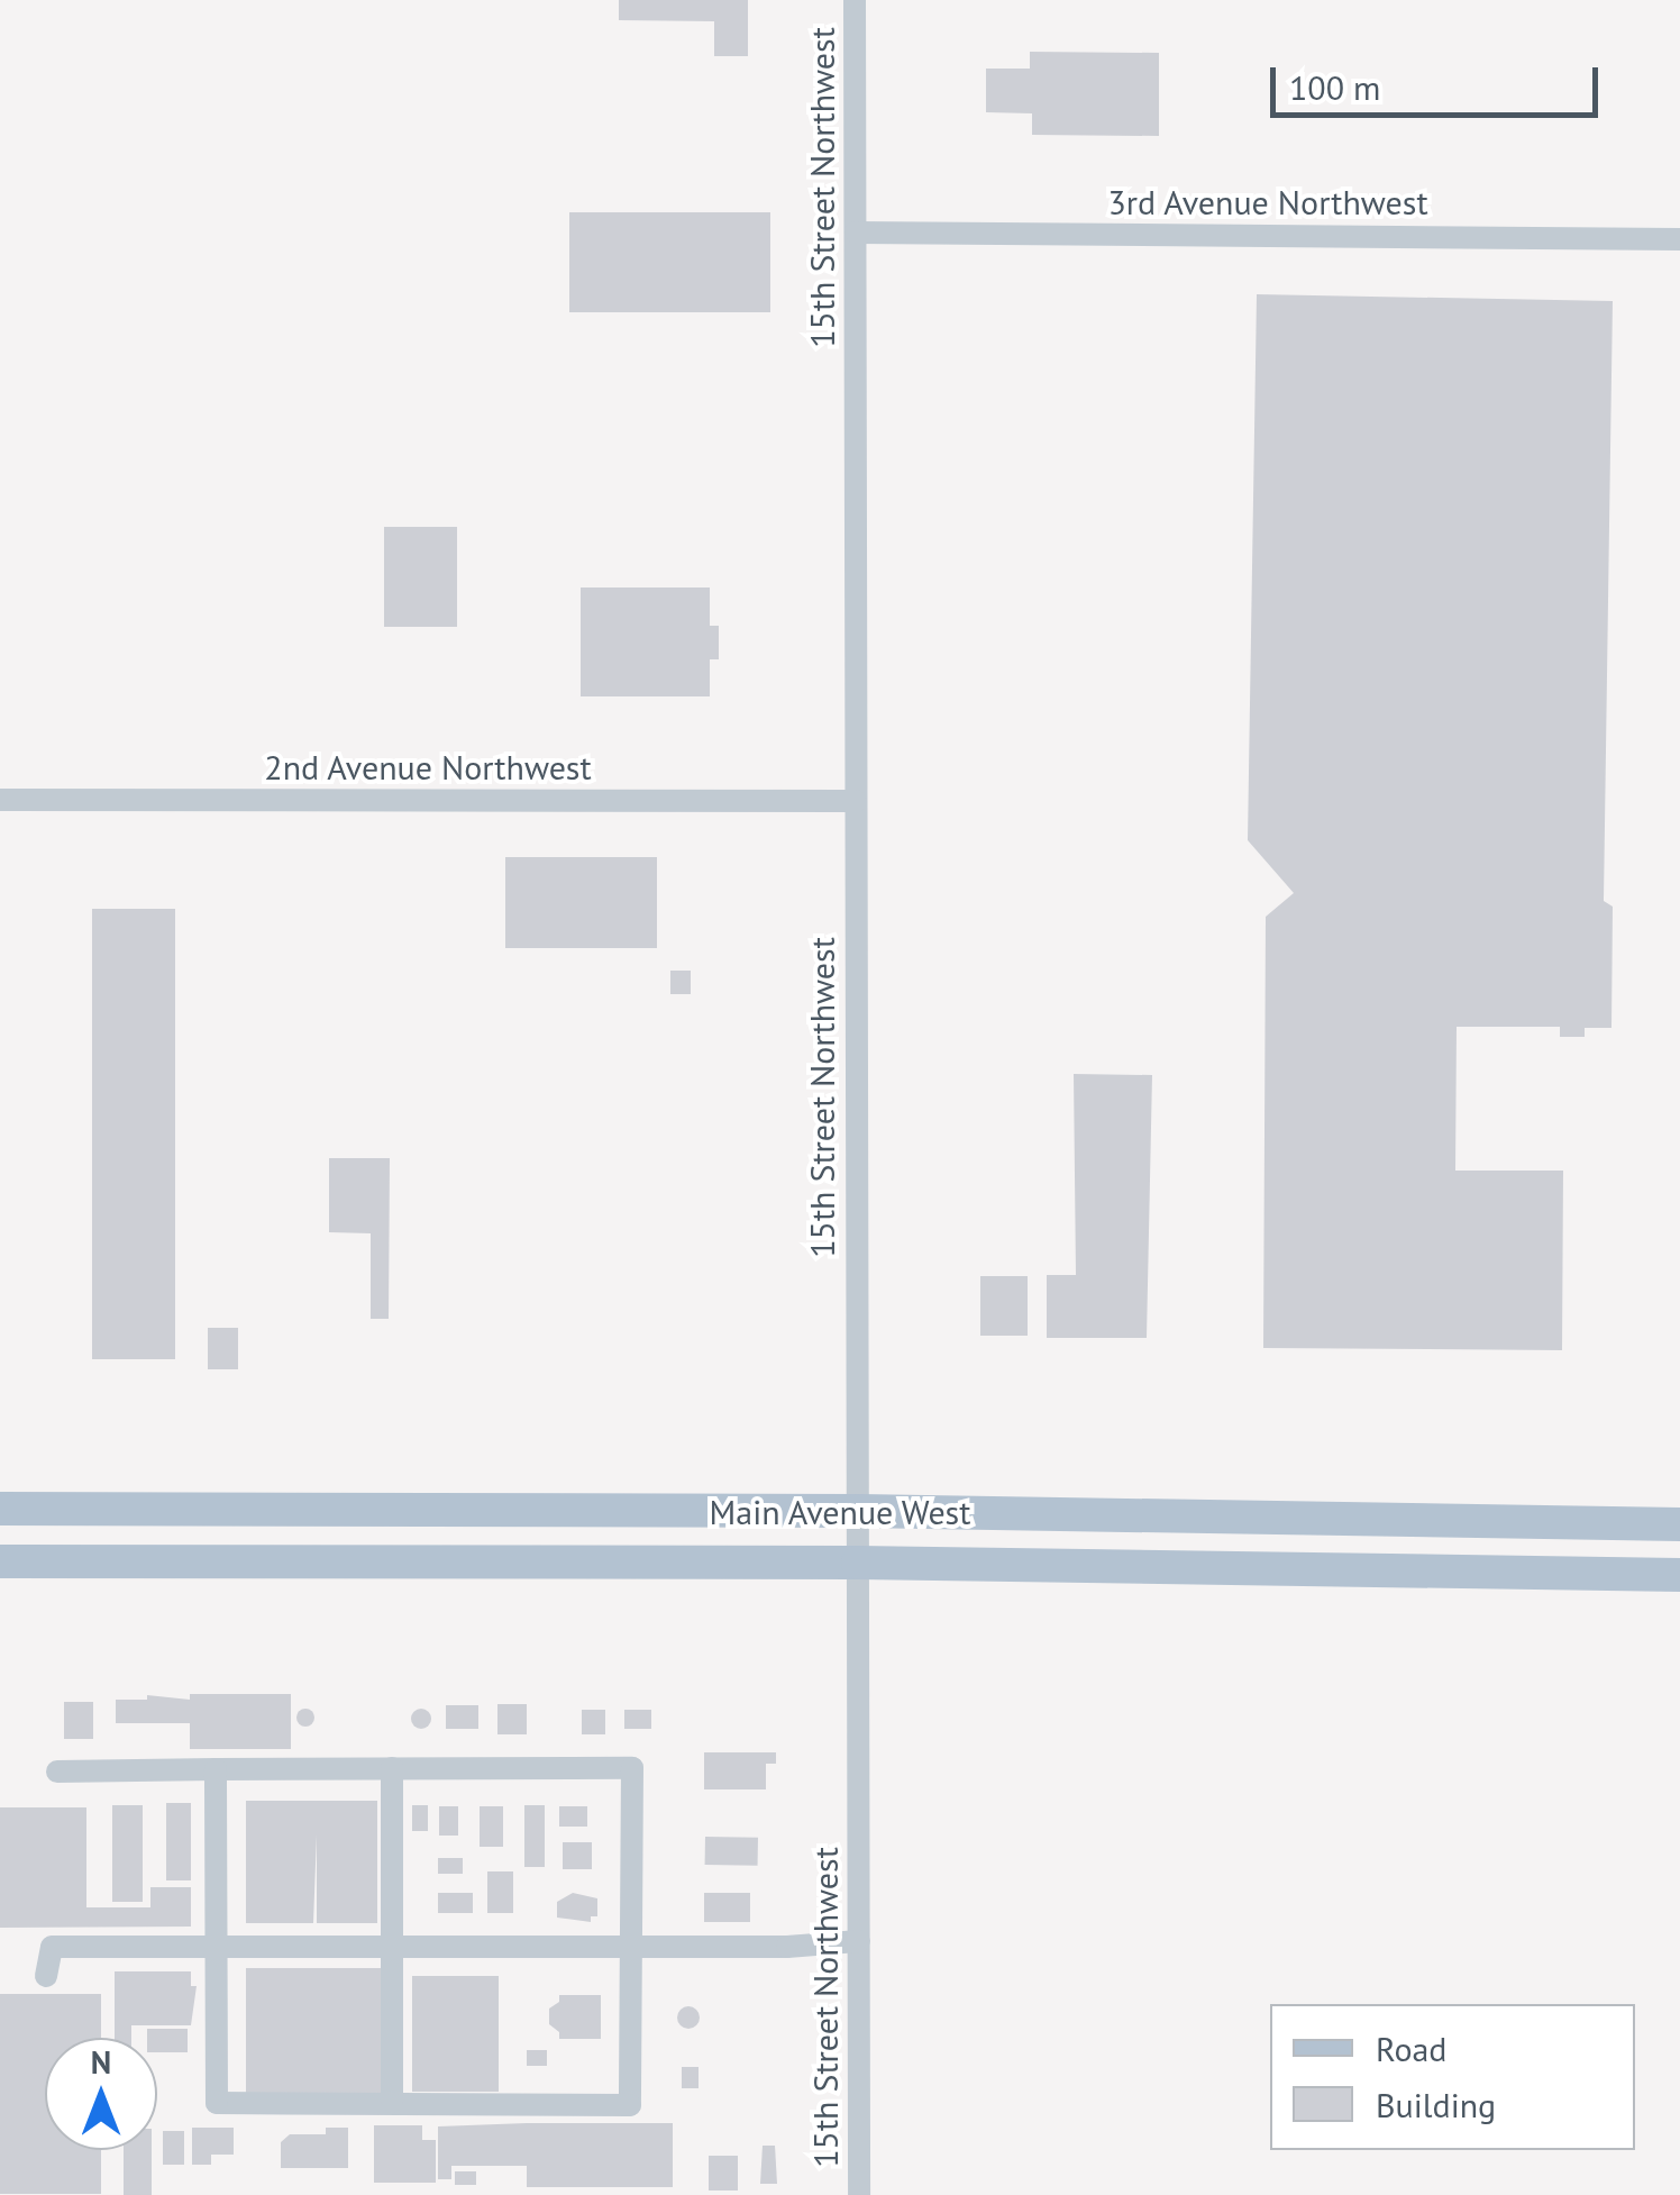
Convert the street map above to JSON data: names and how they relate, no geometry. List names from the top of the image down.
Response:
{
  "streets": {
    "main road": ["Main Avenue West"],
    "street": ["15th Street Northwest", "3rd Avenue Northwest", "2nd Avenue Northwest"]
  },
  "crossings": [
    ["15th Street Northwest", "3rd Avenue Northwest"],
    ["15th Street Northwest", "2nd Avenue Northwest"],
    ["15th Street Northwest", "Main Avenue West"]
  ],
  "legend": ["Road", "Building"],
  "scale_bar": "100 m",
  "north": "top"
}
